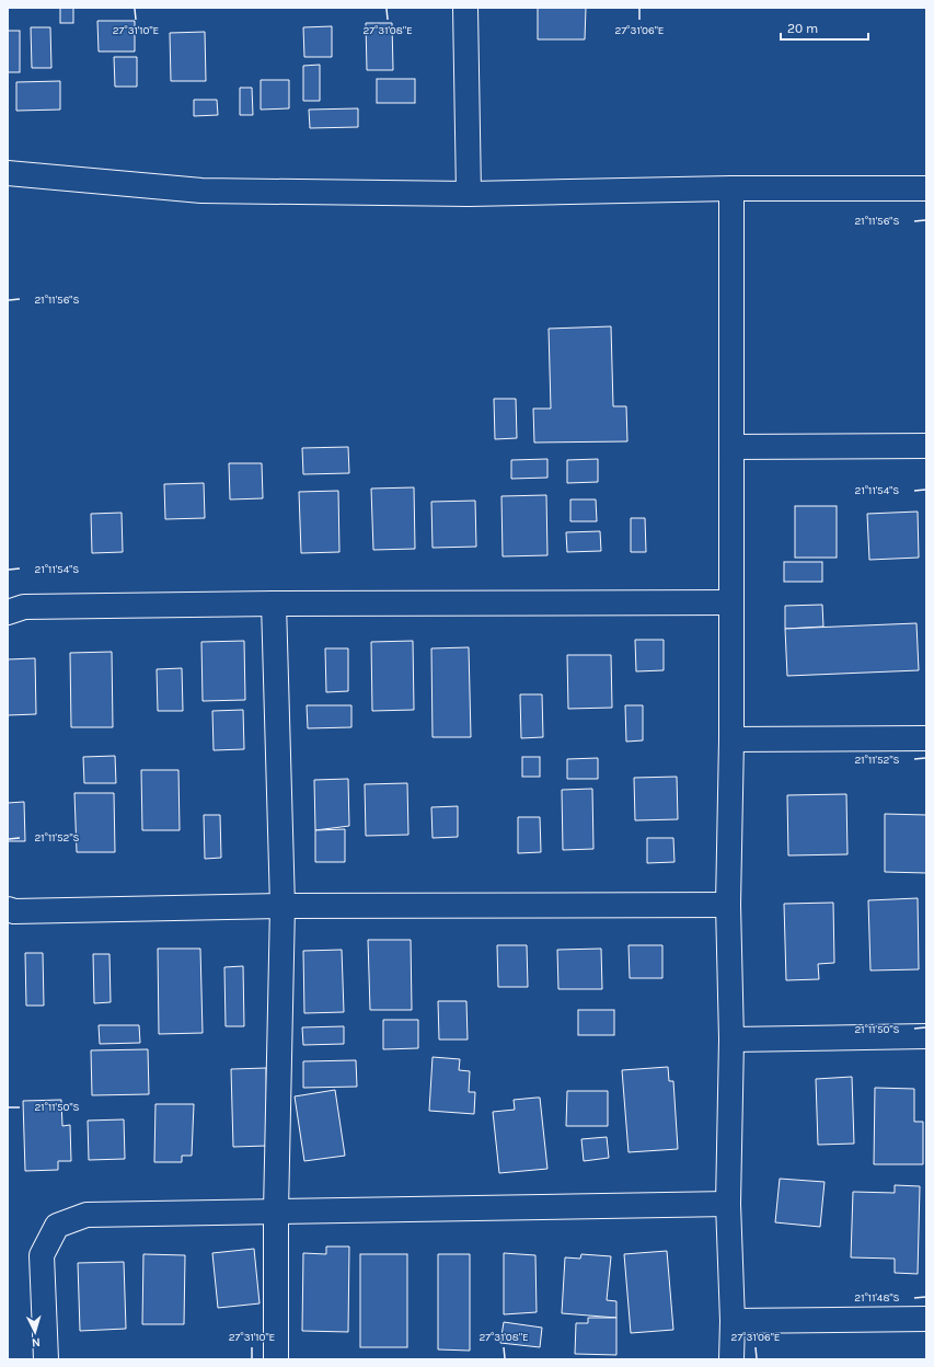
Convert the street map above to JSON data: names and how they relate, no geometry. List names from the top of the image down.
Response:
{
  "scale_bar": "20 m",
  "north": "bottom",
  "coordinates": [
    "27°31'10\"E",
    "27°31'08\"E",
    "27°31'06\"E",
    "21°11'56\"S",
    "21°11'54\"S",
    "21°11'52\"S",
    "21°11'50\"S",
    "21°11'48\"S"
  ]
}
